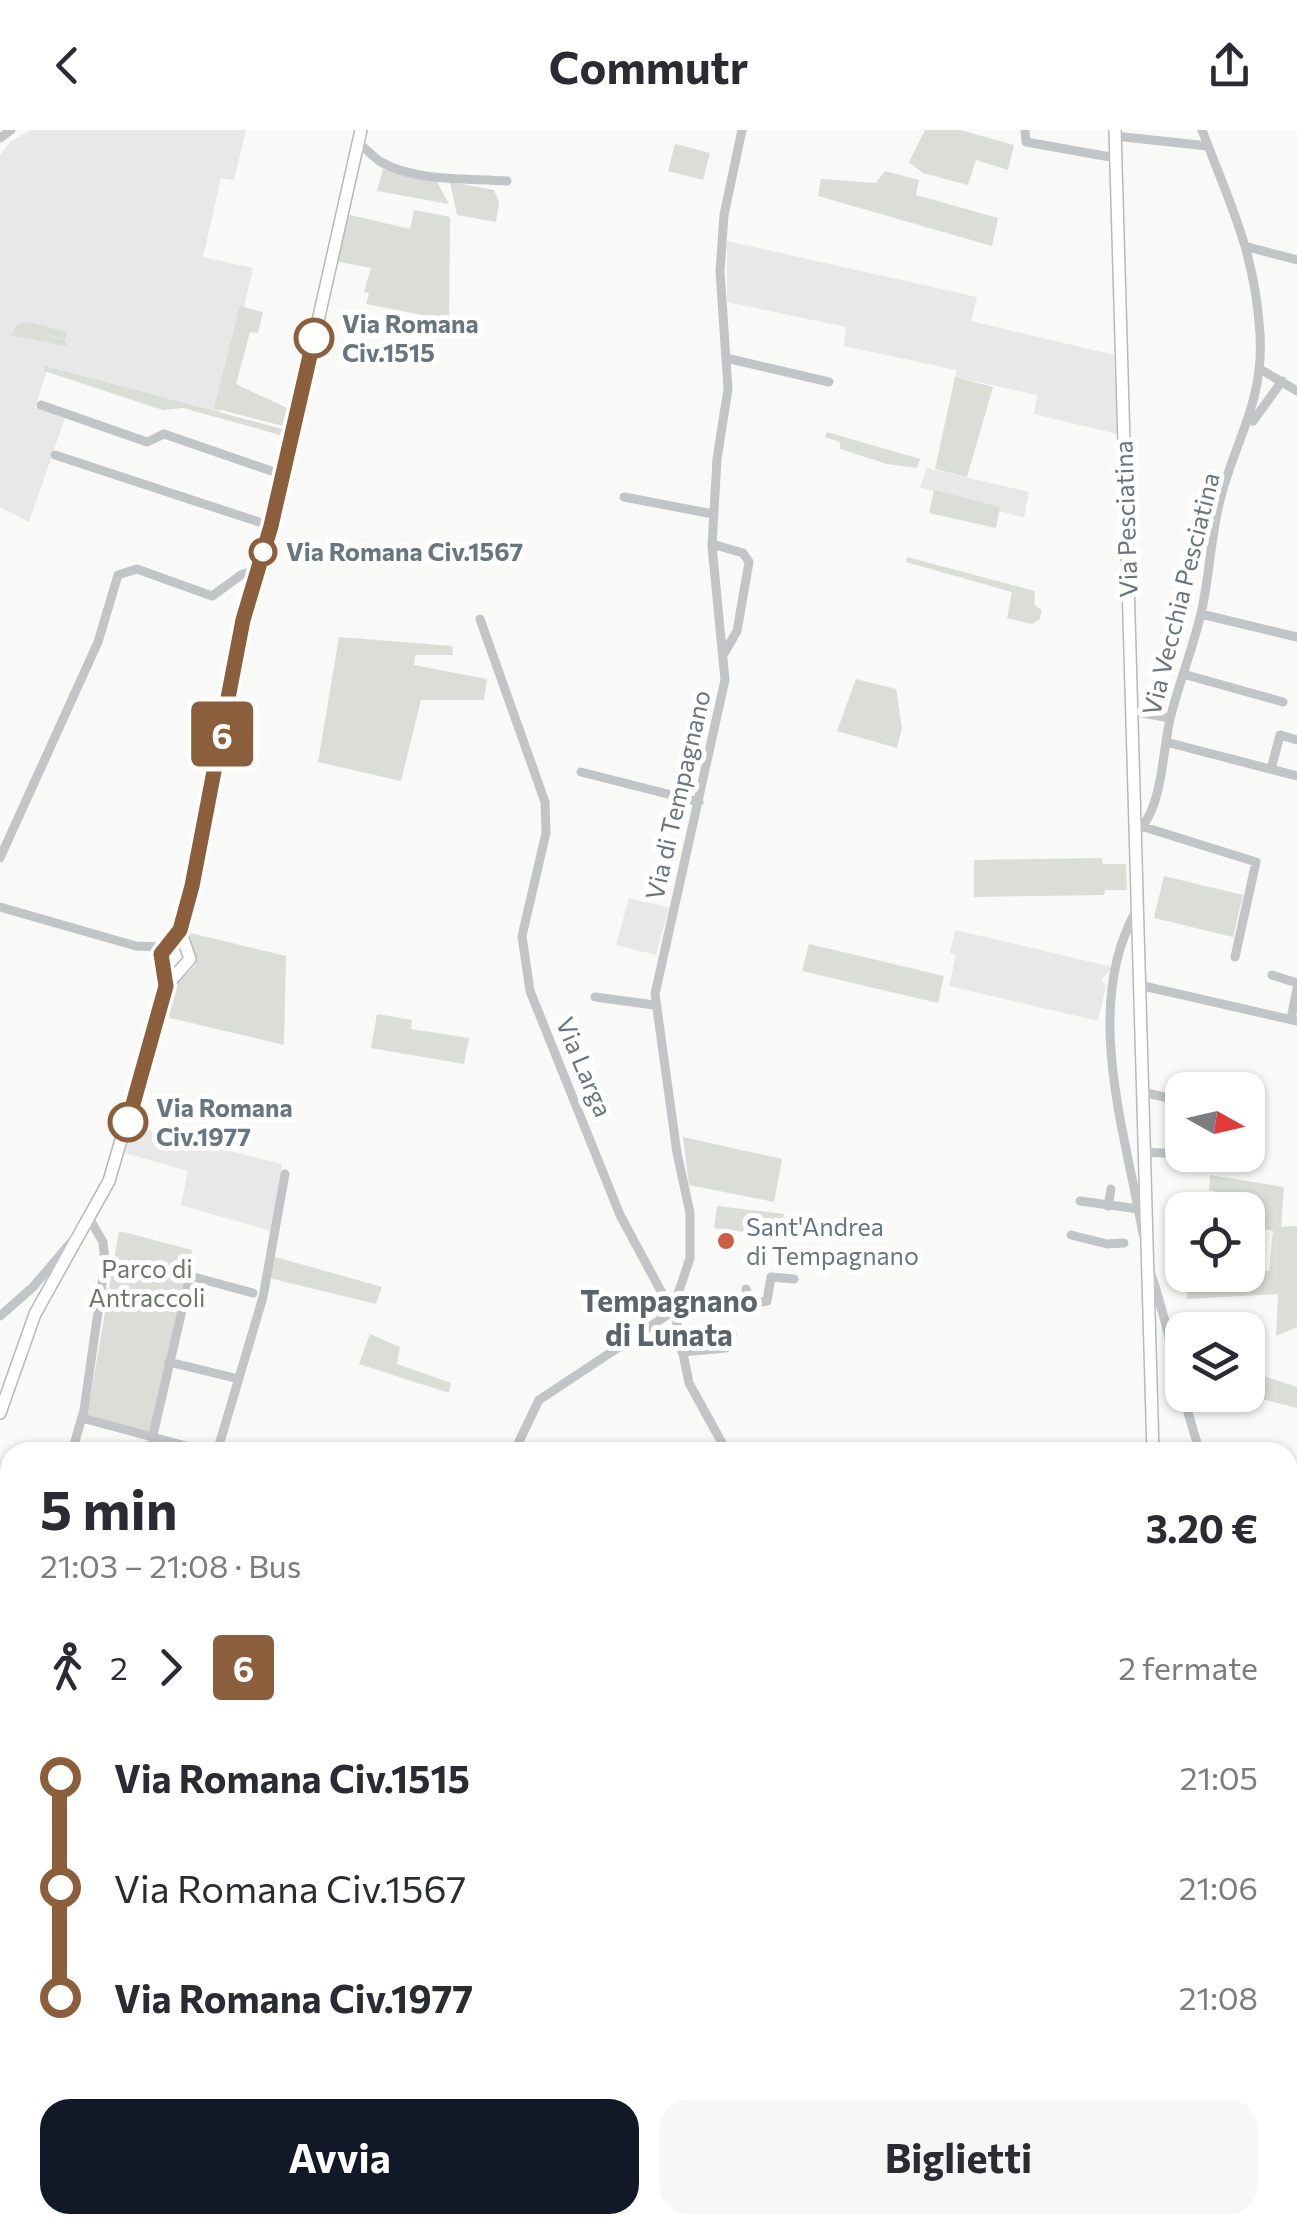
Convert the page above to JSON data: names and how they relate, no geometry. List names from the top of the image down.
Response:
{
  "streets": {
    "main road": ["Via Pesciatina"],
    "street": ["Via Vecchia Pesciatina", "Via di Tempagnano", "Via Larga"]
  },
  "crossings": [
    ["Via Pesciatina", "Via Vecchia Pesciatina"],
    ["Via di Tempagnano", "Via Larga"]
  ],
  "districts": ["Tempagnano di Lunata"],
  "parks": ["Parco di Antraccoli"],
  "places": [
    "Via Romana Civ.1515",
    "Via Romana Civ.1567",
    "Via Romana Civ.1977",
    "Sant'Andrea di Tempagnano"
  ],
  "lines": ["bus line 6"],
  "north": "right",
  "page": {
    "header": "Commutr",
    "on_map": "6",
    "heading": ["5 min", "21:03 – 21:08 · Bus", "3.20 €"],
    "legs": ["2", "6", "2 fermate"],
    "list": [
      {
        "name": "Via Romana Civ.1515",
        "value": "21:05"
      },
      {
        "name": "Via Romana Civ.1567",
        "value": "21:06"
      },
      {
        "name": "Via Romana Civ.1977",
        "value": "21:08"
      }
    ],
    "buttons": ["Avvia", "Biglietti"]
  }
}
